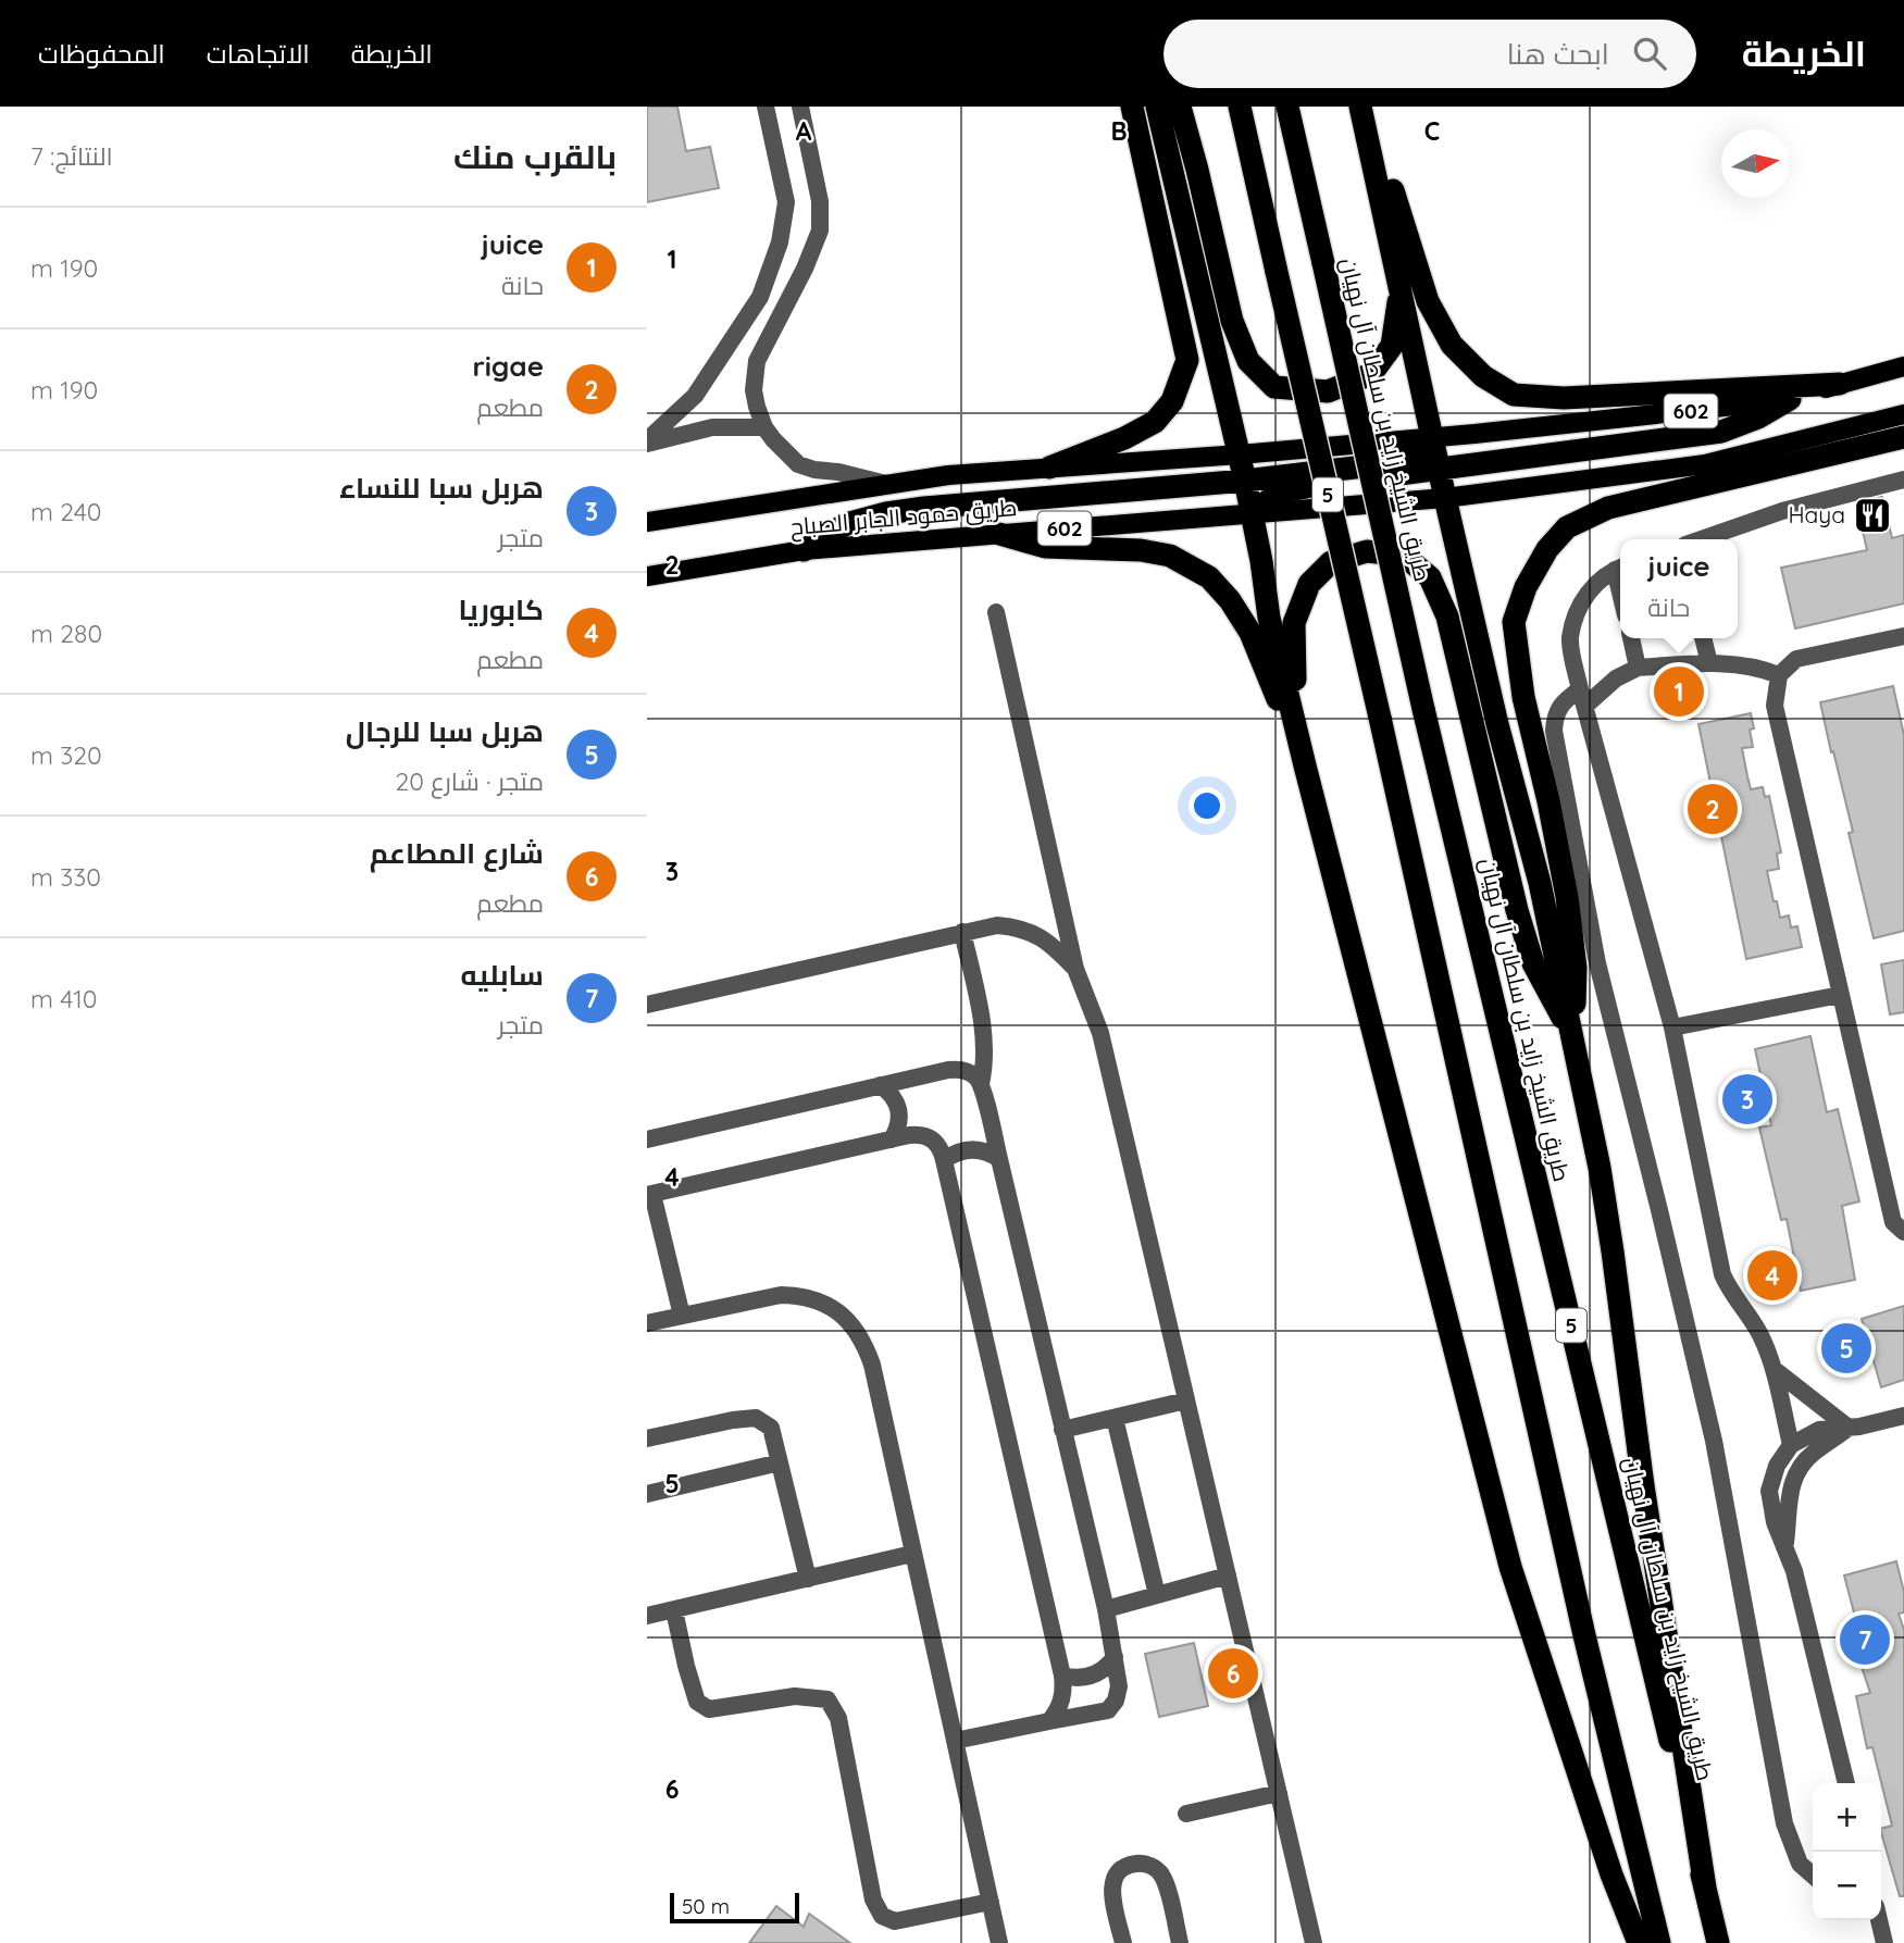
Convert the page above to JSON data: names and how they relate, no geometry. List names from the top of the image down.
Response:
{
  "streets": {
    "highway": ["طريق الشيخ زايد بن سلطان آل نهيان", "5"],
    "main road": ["602", "طريق حمود الجابر الصباح"]
  },
  "crossings": [
    ["602", "طريق حمود الجابر الصباح"]
  ],
  "places": {
    "restaurant": ["Haya"]
  },
  "scale_bar": "50 m",
  "north": "right",
  "page": {
    "header": "الخريطة",
    "search": "ابحث هنا",
    "nav": ["الخريطة", "الاتجاهات", "المحفوظات"],
    "heading": ["بالقرب منك", "النتائج: 7"],
    "list": [
      {
        "mark": "1",
        "name": "juice",
        "note": "حانة",
        "value": "190 m"
      },
      {
        "mark": "2",
        "name": "rigae",
        "note": "مطعم",
        "value": "190 m"
      },
      {
        "mark": "3",
        "name": "هربل سبا للنساء",
        "note": "متجر",
        "value": "240 m"
      },
      {
        "mark": "4",
        "name": "كابوريا",
        "note": "مطعم",
        "value": "280 m"
      },
      {
        "mark": "5",
        "name": "هربل سبا للرجال",
        "note": "متجر · شارع 20",
        "value": "320 m"
      },
      {
        "mark": "6",
        "name": "شارع المطاعم",
        "note": "مطعم",
        "value": "330 m"
      },
      {
        "mark": "7",
        "name": "سابليه",
        "note": "متجر",
        "value": "410 m"
      }
    ],
    "popup": ["juice", "حانة"],
    "pins": [
      "1",
      "2",
      "3",
      "4",
      "5",
      "7",
      "6"
    ],
    "map_buttons": ["+", "−"],
    "scale": "50 m"
  },
  "grid": {
    "columns": ["A", "B", "C"],
    "rows": [
      "1",
      "2",
      "3",
      "4",
      "5",
      "6"
    ]
  }
}
